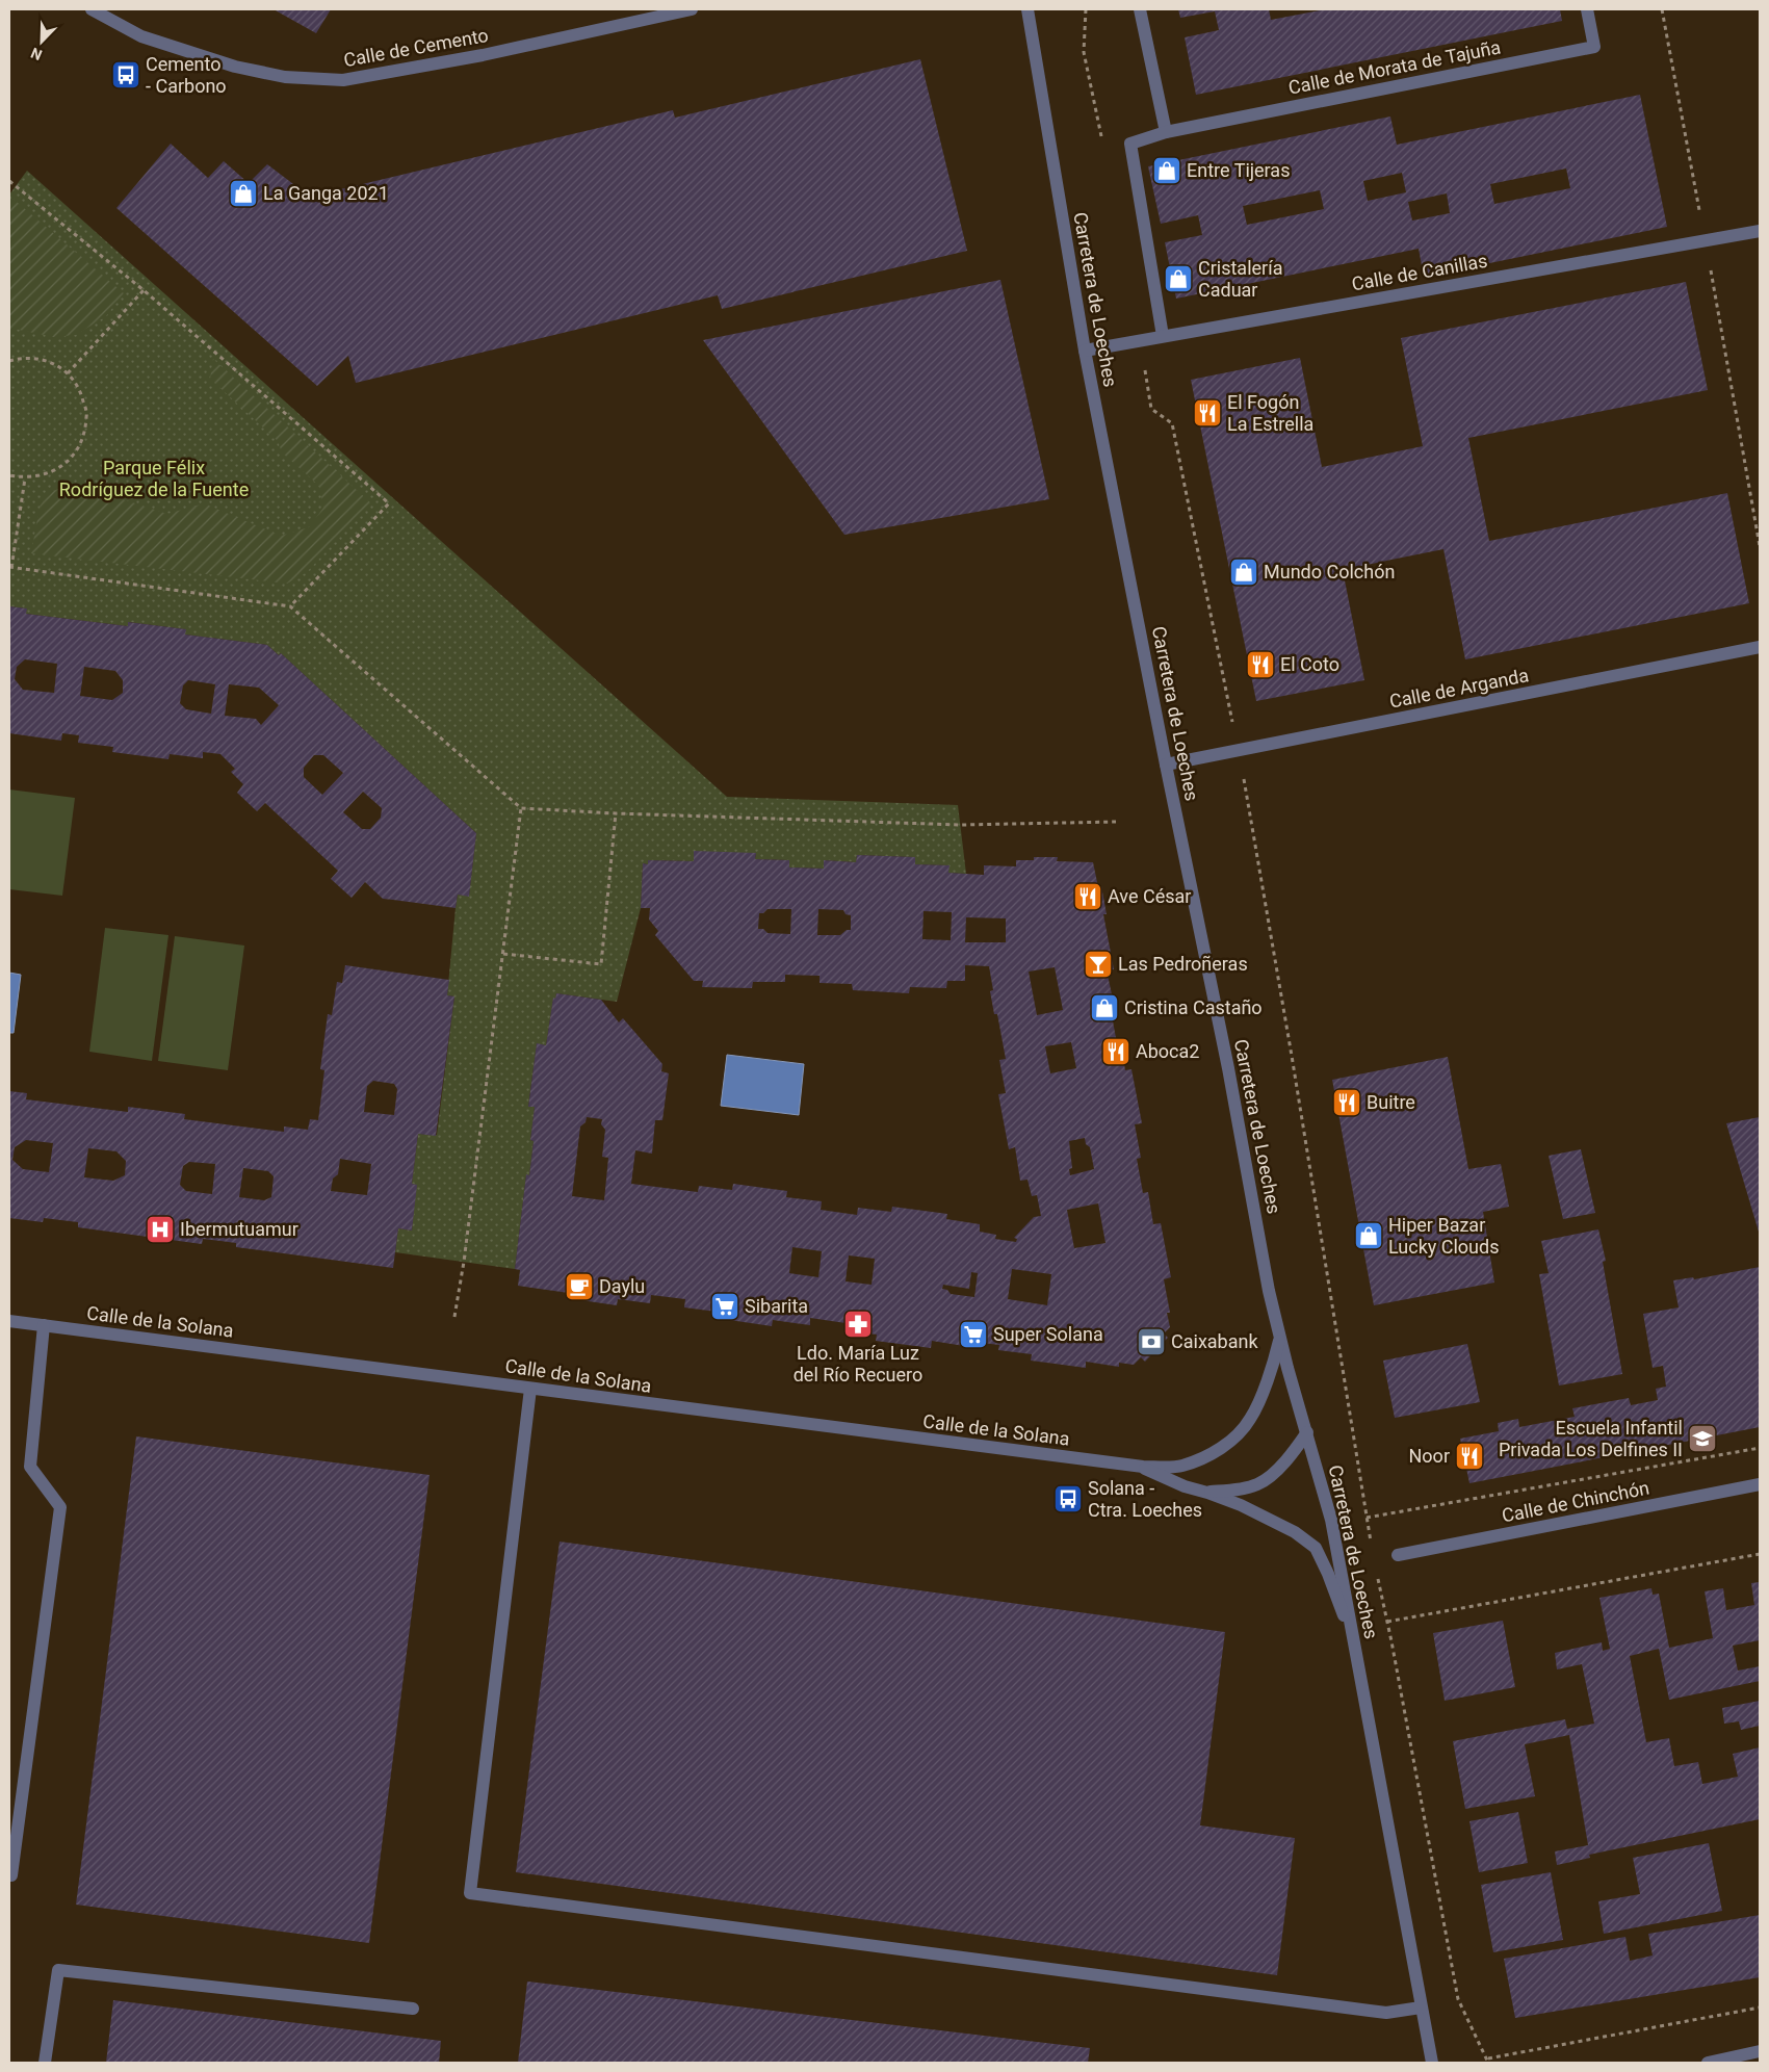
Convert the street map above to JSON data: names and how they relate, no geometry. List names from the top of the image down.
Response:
{
  "streets": {
    "street": [
      "Calle de Cemento",
      "Calle de Morata de Tajuña",
      "Calle de Canillas",
      "Carretera de Loeches",
      "Calle de Arganda",
      "Calle de la Solana",
      "Calle de Chinchón"
    ]
  },
  "crossings": [
    ["Calle de Morata de Tajuña", "Calle de Canillas"],
    ["Calle de Canillas", "Carretera de Loeches"],
    ["Carretera de Loeches", "Calle de Arganda"]
  ],
  "parks": ["Parque Félix Rodríguez de la Fuente"],
  "places": {
    "bus stop": ["Cemento - Carbono", "Solana - Ctra. Loeches"],
    "shop": [
      "Entre Tijeras",
      "La Ganga 2021",
      "Cristalería Caduar",
      "Mundo Colchón",
      "Cristina Castaño",
      "Hiper Bazar Lucky Clouds"
    ],
    "restaurant": [
      "El Fogón La Estrella",
      "El Coto",
      "Ave César",
      "Aboca2",
      "Buitre",
      "Noor"
    ],
    "bar": ["Las Pedroñeras"],
    "hospital": ["Ibermutuamur"],
    "cafe": ["Daylu"],
    "supermarket": ["Sibarita", "Super Solana"],
    "pharmacy": ["Ldo. María Luz del Río Recuero"],
    "bank": ["Caixabank"],
    "school or university": ["Escuela Infantil Privada Los Delfines II"]
  },
  "north": "bottom left"
}
